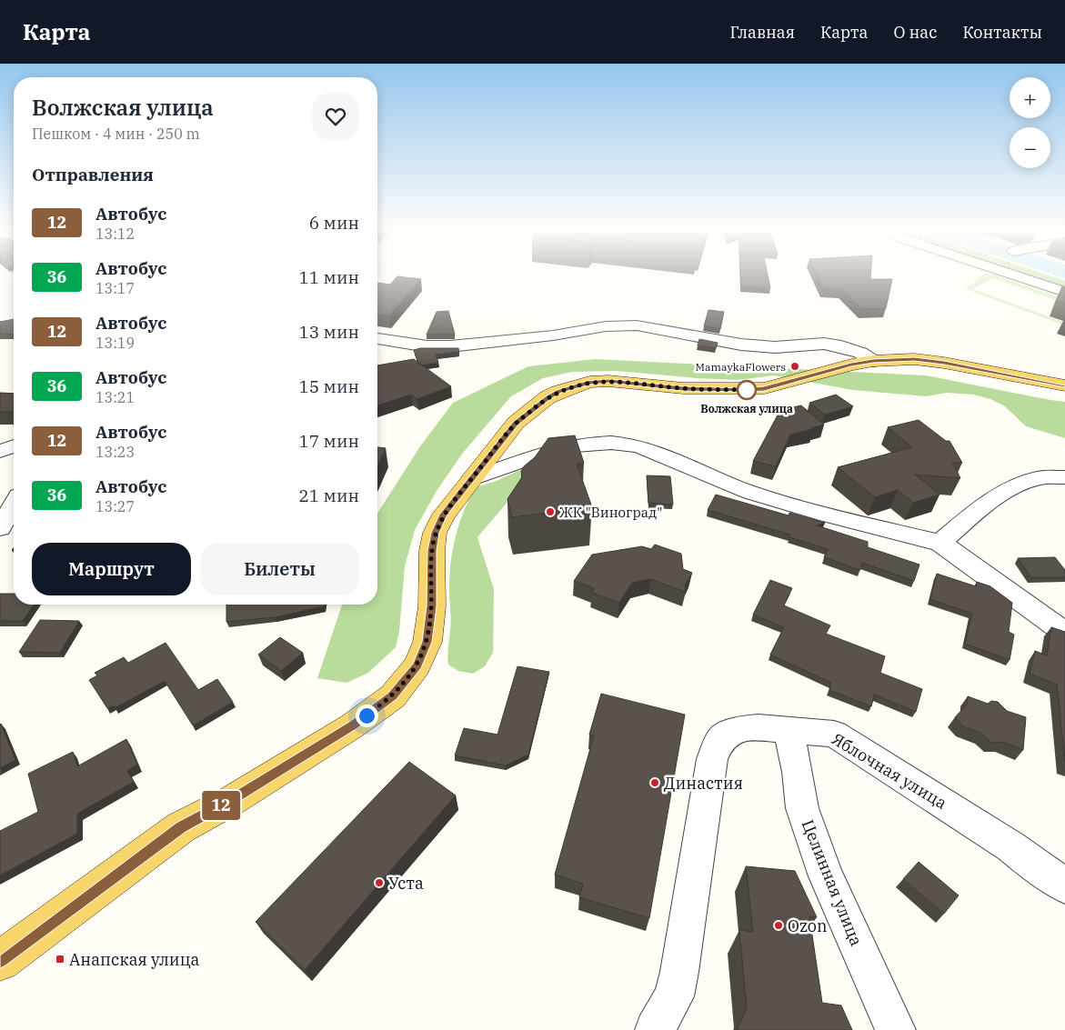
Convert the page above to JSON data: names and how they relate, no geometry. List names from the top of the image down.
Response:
{
  "streets": {
    "street": ["Яблочная улица", "Целинная улица"]
  },
  "crossings": [
    ["Яблочная улица", "Целинная улица"]
  ],
  "places": {
    "other": [
      "MamaykaFlowers",
      "Волжская улица",
      "ЖК \"Виноград\"",
      "Династия",
      "Уста",
      "Ozon"
    ],
    "transit": ["Анапская улица"]
  },
  "lines": ["bus line 12"],
  "page": {
    "header": "Карта",
    "nav": [
      "Главная",
      "Карта",
      "О нас",
      "Контакты"
    ],
    "on_map": "12",
    "map_buttons": ["+", "−"],
    "heading": [
      ["Волжская улица", "Пешком · 4 мин · 250 m"],
      "Отправления"
    ],
    "list": [
      {
        "mark": "12",
        "name": "Автобус",
        "note": "13:12",
        "value": "6 мин"
      },
      {
        "mark": "36",
        "name": "Автобус",
        "note": "13:17",
        "value": "11 мин"
      },
      {
        "mark": "12",
        "name": "Автобус",
        "note": "13:19",
        "value": "13 мин"
      },
      {
        "mark": "36",
        "name": "Автобус",
        "note": "13:21",
        "value": "15 мин"
      },
      {
        "mark": "12",
        "name": "Автобус",
        "note": "13:23",
        "value": "17 мин"
      },
      {
        "mark": "36",
        "name": "Автобус",
        "note": "13:27",
        "value": "21 мин"
      }
    ],
    "buttons": ["Маршрут", "Билеты"]
  }
}
